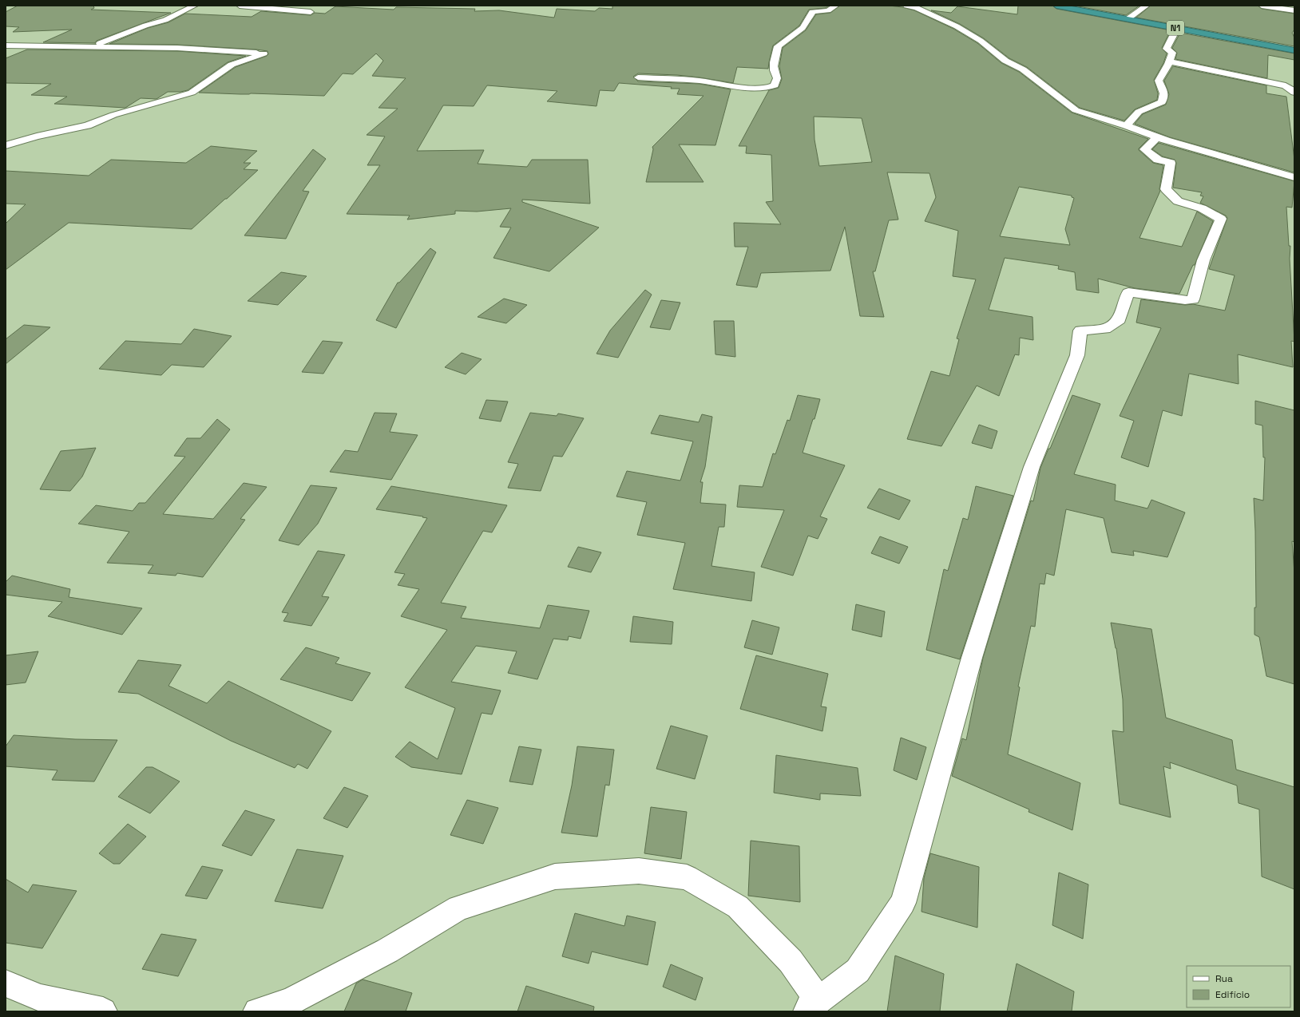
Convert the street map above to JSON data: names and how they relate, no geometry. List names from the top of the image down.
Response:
{
  "streets": {
    "highway": ["N1"]
  },
  "legend": ["Rua", "Edifício"]
}
